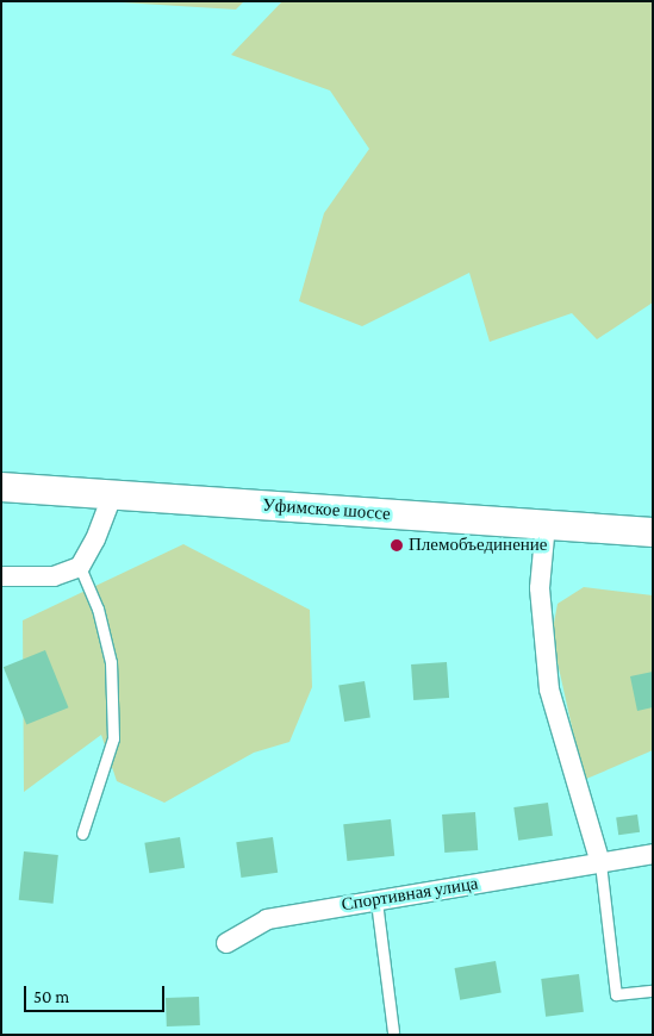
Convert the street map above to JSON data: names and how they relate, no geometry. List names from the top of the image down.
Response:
{
  "streets": {
    "main road": ["Уфимское шоссе"],
    "street": ["Спортивная улица"]
  },
  "places": ["Племобъединение"],
  "scale_bar": "50 m"
}
